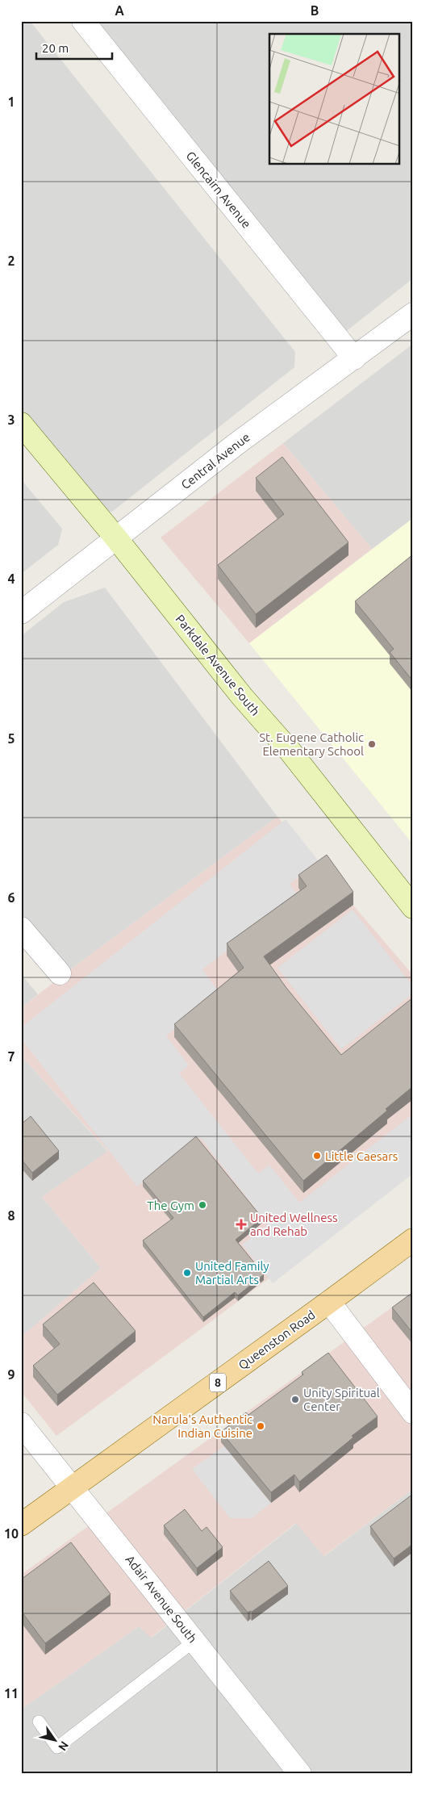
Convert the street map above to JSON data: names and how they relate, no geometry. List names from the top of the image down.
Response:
{
  "streets": {
    "main road": ["Parkdale Avenue South", "Queenston Road", "8"],
    "street": ["Glencairn Avenue", "Central Avenue", "Adair Avenue South"]
  },
  "crossings": [
    ["Glencairn Avenue", "Central Avenue"],
    ["Central Avenue", "Parkdale Avenue South"],
    ["Queenston Road", "Adair Avenue South"]
  ],
  "places": {
    "other": [
      "St. Eugene Catholic Elementary School",
      "Little Caesars",
      "The Gym",
      "United Family Martial Arts",
      "Unity Spiritual Center",
      "Narula's Authentic Indian Cuisine"
    ],
    "health": ["United Wellness and Rehab"]
  },
  "scale_bar": "20 m",
  "north": "bottom right",
  "grid": {
    "columns": ["A", "B"],
    "rows": [
      "1",
      "2",
      "3",
      "4",
      "5",
      "6",
      "7",
      "8",
      "9",
      "10",
      "11"
    ]
  }
}
